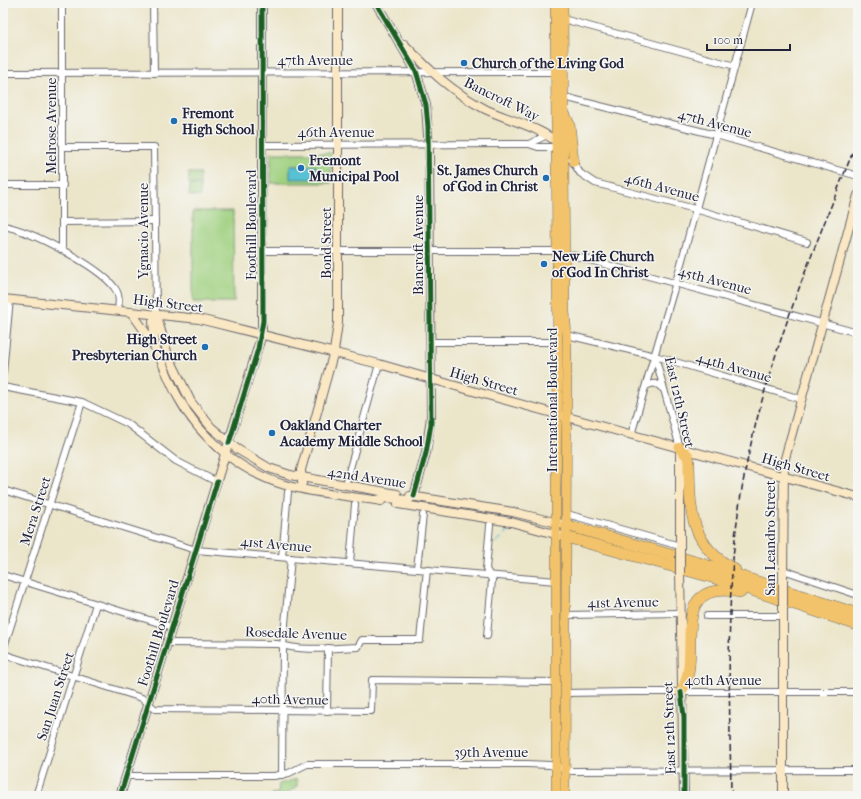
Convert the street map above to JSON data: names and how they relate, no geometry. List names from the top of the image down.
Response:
{
  "streets": {
    "main road": [
      "Bancroft Way",
      "46th Avenue",
      "Foothill Boulevard",
      "Bond Street",
      "Bancroft Avenue",
      "High Street",
      "International Boulevard",
      "East 12th Street",
      "42nd Avenue",
      "San Leandro Street"
    ],
    "street": [
      "47th Avenue",
      "Melrose Avenue",
      "Ygnacio Avenue",
      "45th Avenue",
      "44th Avenue",
      "Mera Street",
      "41st Avenue",
      "Rosedale Avenue",
      "40th Avenue",
      "San Juan Street",
      "39th Avenue"
    ]
  },
  "crossings": [
    ["47th Avenue", "Bancroft Way"],
    ["47th Avenue", "Melrose Avenue"],
    ["47th Avenue", "Foothill Boulevard"],
    ["47th Avenue", "Bond Street"],
    ["47th Avenue", "Bancroft Avenue"],
    ["47th Avenue", "International Boulevard"],
    ["47th Avenue", "East 12th Street"],
    ["Bancroft Way", "46th Avenue"],
    ["Bancroft Way", "Bancroft Avenue"],
    ["Melrose Avenue", "Ygnacio Avenue"],
    ["46th Avenue", "Foothill Boulevard"],
    ["46th Avenue", "Bond Street"],
    ["46th Avenue", "Bancroft Avenue"],
    ["46th Avenue", "International Boulevard"],
    ["46th Avenue", "East 12th Street"],
    ["Foothill Boulevard", "45th Avenue"],
    ["Foothill Boulevard", "High Street"],
    ["Foothill Boulevard", "42nd Avenue"],
    ["Foothill Boulevard", "41st Avenue"],
    ["Foothill Boulevard", "Rosedale Avenue"],
    ["Foothill Boulevard", "40th Avenue"],
    ["Foothill Boulevard", "39th Avenue"],
    ["Ygnacio Avenue", "High Street"],
    ["Ygnacio Avenue", "42nd Avenue"],
    ["Bond Street", "45th Avenue"],
    ["Bond Street", "High Street"],
    ["Bond Street", "42nd Avenue"],
    ["Bancroft Avenue", "45th Avenue"],
    ["Bancroft Avenue", "High Street"],
    ["Bancroft Avenue", "42nd Avenue"],
    ["45th Avenue", "International Boulevard"],
    ["45th Avenue", "East 12th Street"],
    ["45th Avenue", "San Leandro Street"],
    ["High Street", "International Boulevard"],
    ["High Street", "East 12th Street"],
    ["High Street", "42nd Avenue"],
    ["High Street", "San Leandro Street"],
    ["44th Avenue", "International Boulevard"],
    ["44th Avenue", "East 12th Street"],
    ["44th Avenue", "San Leandro Street"],
    ["International Boulevard", "42nd Avenue"],
    ["International Boulevard", "41st Avenue"],
    ["International Boulevard", "40th Avenue"],
    ["International Boulevard", "39th Avenue"],
    ["East 12th Street", "41st Avenue"],
    ["East 12th Street", "40th Avenue"],
    ["East 12th Street", "39th Avenue"],
    ["Mera Street", "41st Avenue"],
    ["San Leandro Street", "40th Avenue"],
    ["San Leandro Street", "39th Avenue"],
    ["41st Avenue", "Rosedale Avenue"],
    ["40th Avenue", "San Juan Street"]
  ],
  "places": [
    "Church of the Living God",
    "Fremont High School",
    "Fremont Municipal Pool",
    "St. James Church of God in Christ",
    "New Life Church of God In Christ",
    "High Street Presbyterian Church",
    "Oakland Charter Academy Middle School"
  ],
  "scale_bar": "100 m"
}
